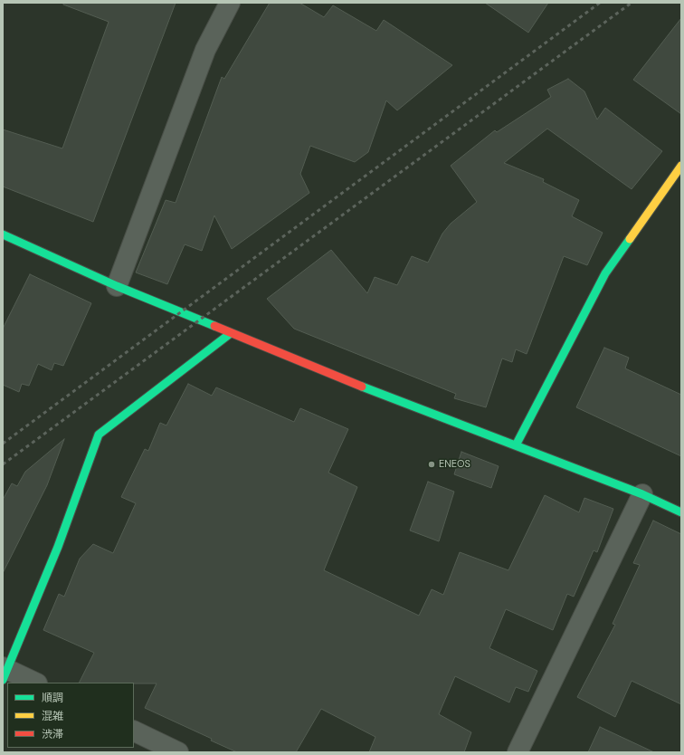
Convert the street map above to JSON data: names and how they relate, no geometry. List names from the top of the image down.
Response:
{
  "places": ["ENEOS"],
  "legend": ["順調", "混雑", "渋滞"]
}
